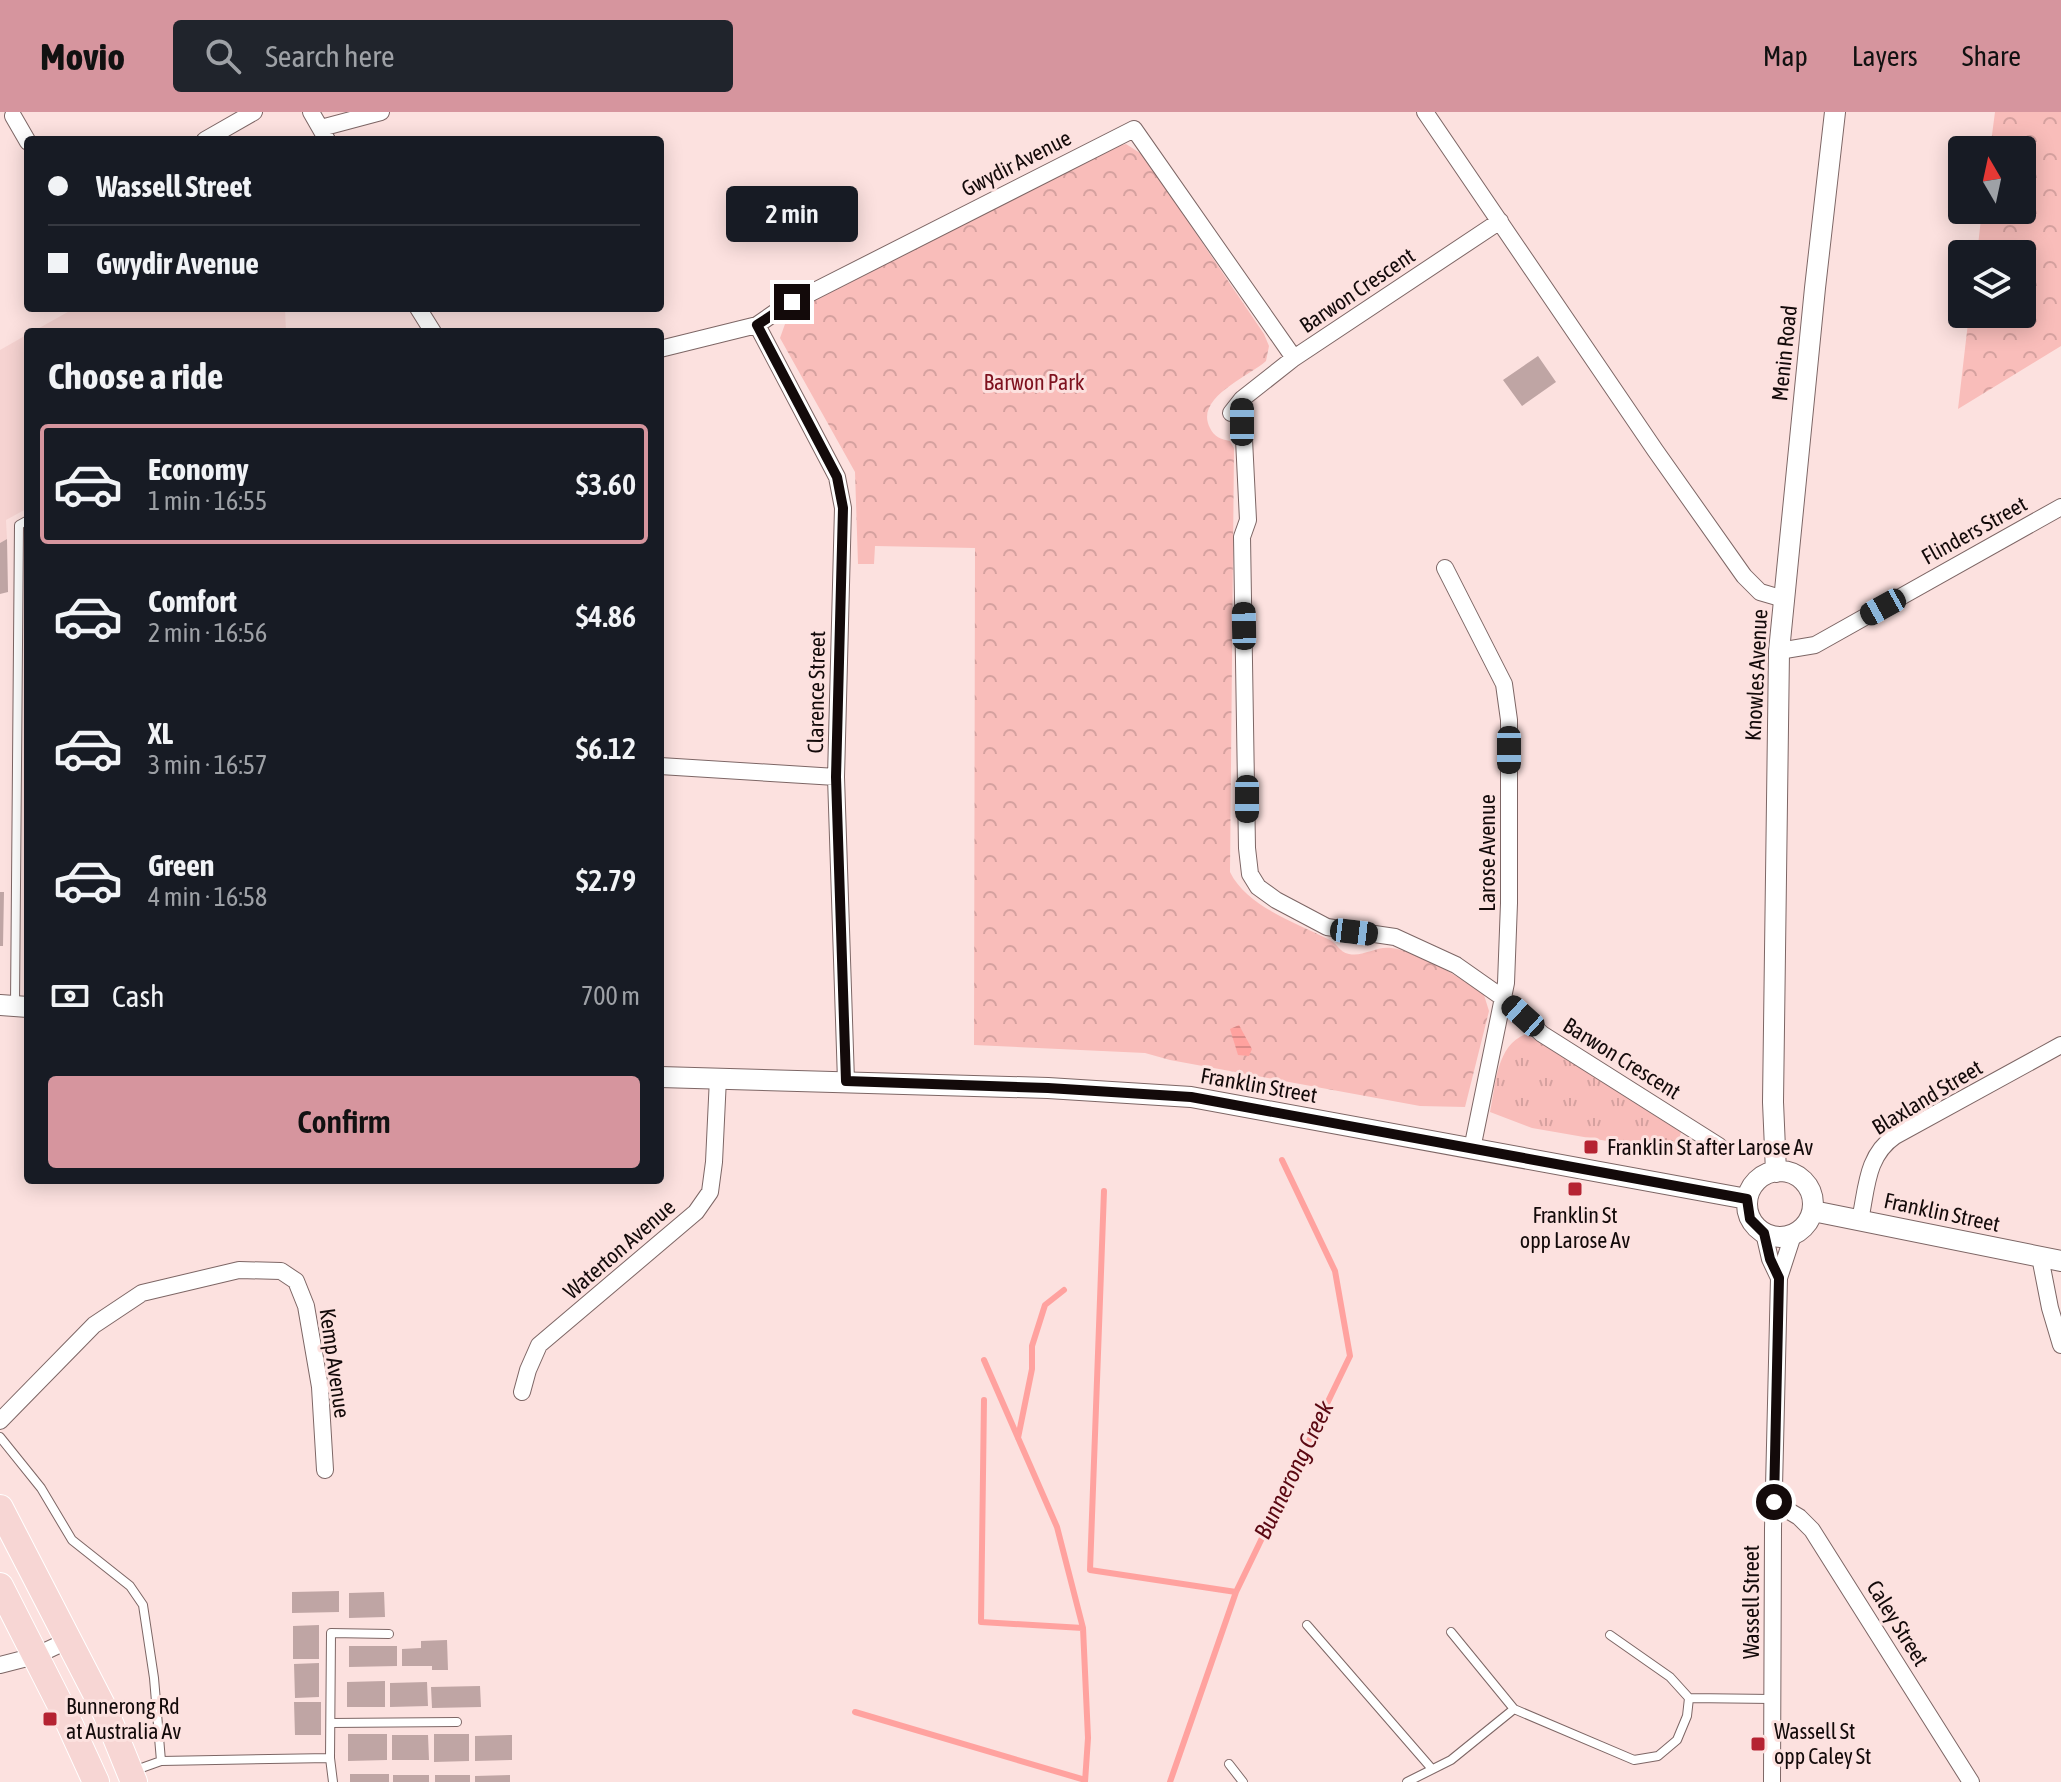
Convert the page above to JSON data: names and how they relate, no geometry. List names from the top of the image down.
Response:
{
  "streets": {
    "street": [
      "Gwydir Avenue",
      "Barwon Crescent",
      "Menin Road",
      "Flinders Street",
      "Knowles Avenue",
      "Clarence Street",
      "Larose Avenue",
      "Franklin Street",
      "Blaxland Street",
      "Waterton Avenue",
      "Kemp Avenue",
      "Wassell Street",
      "Caley Street"
    ]
  },
  "crossings": [
    ["Gwydir Avenue", "Barwon Crescent"],
    ["Gwydir Avenue", "Clarence Street"],
    ["Barwon Crescent", "Knowles Avenue"],
    ["Barwon Crescent", "Larose Avenue"],
    ["Menin Road", "Knowles Avenue"],
    ["Flinders Street", "Knowles Avenue"],
    ["Knowles Avenue", "Franklin Street"],
    ["Knowles Avenue", "Wassell Street"],
    ["Clarence Street", "Franklin Street"],
    ["Larose Avenue", "Franklin Street"],
    ["Franklin Street", "Blaxland Street"],
    ["Franklin Street", "Waterton Avenue"],
    ["Franklin Street", "Wassell Street"],
    ["Wassell Street", "Caley Street"]
  ],
  "water": ["Bunnerong Creek"],
  "parks": ["Barwon Park"],
  "places": {
    "transit": [
      "Franklin St after Larose Av",
      "Franklin St opp Larose Av",
      "Bunnerong Rd at Australia Av",
      "Wassell St opp Caley St"
    ]
  },
  "north": "top",
  "page": {
    "header": "Movio",
    "search": "Search here",
    "nav": ["Map", "Layers", "Share"],
    "banner": ["Wassell Street", "Gwydir Avenue"],
    "bubble": "2 min",
    "heading": "Choose a ride",
    "list": [
      {
        "name": "Economy",
        "note": "1 min · 16:55",
        "value": "$3.60"
      },
      {
        "name": "Comfort",
        "note": "2 min · 16:56",
        "value": "$4.86"
      },
      {
        "name": "XL",
        "note": "3 min · 16:57",
        "value": "$6.12"
      },
      {
        "name": "Green",
        "note": "4 min · 16:58",
        "value": "$2.79"
      }
    ],
    "pay": ["Cash", "700 m"],
    "buttons": "Confirm"
  }
}
